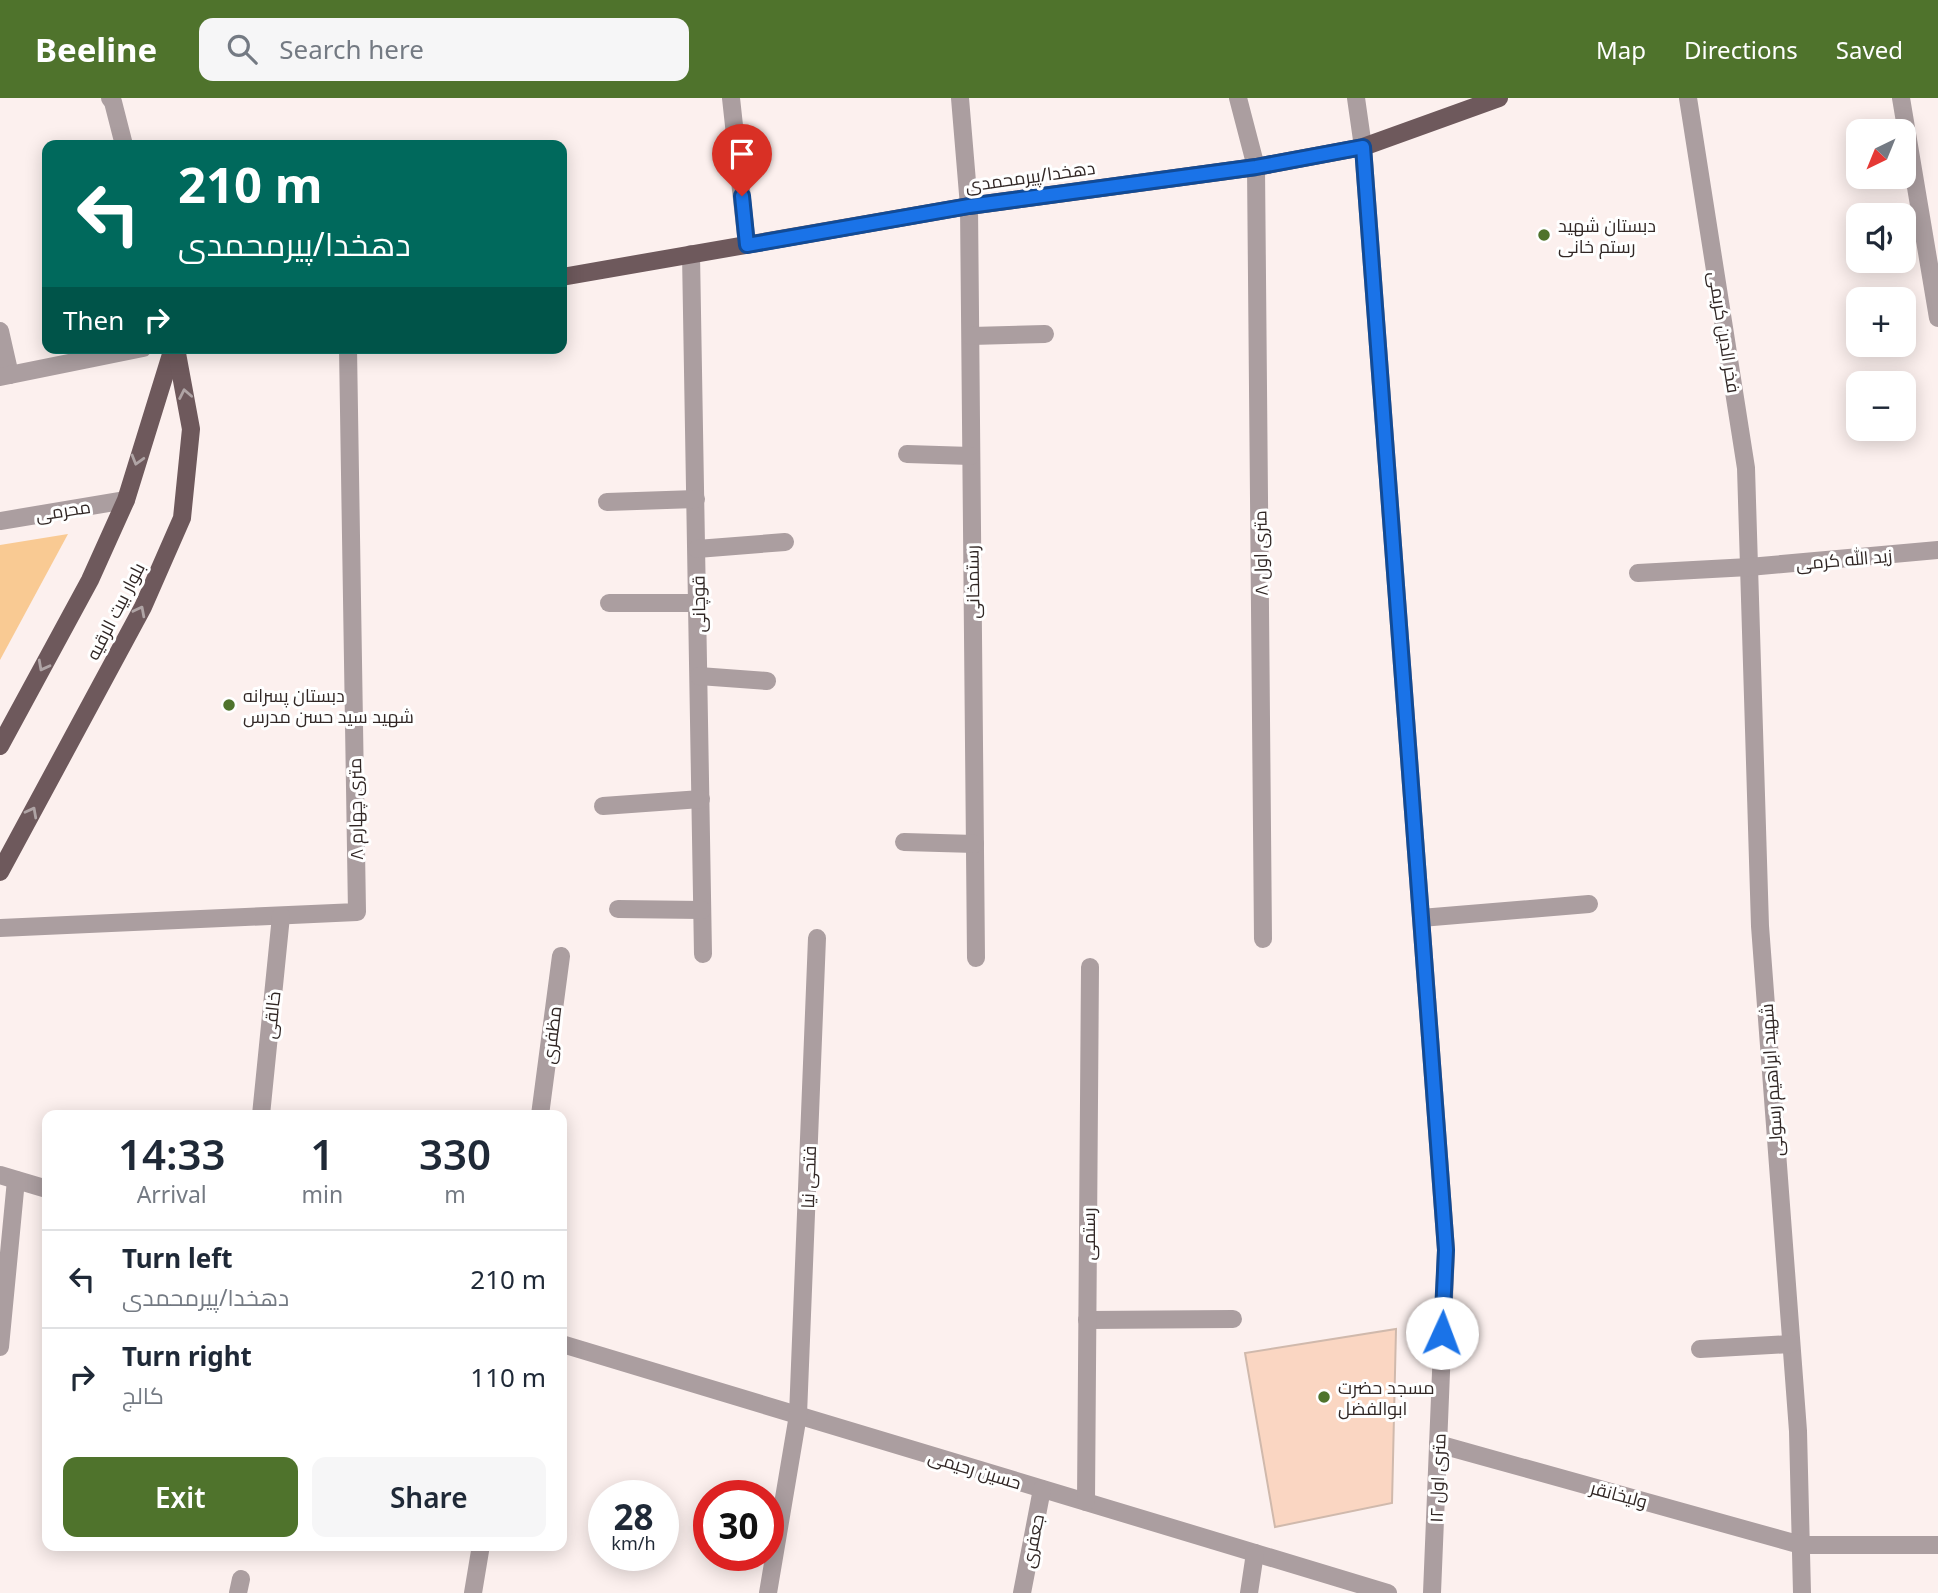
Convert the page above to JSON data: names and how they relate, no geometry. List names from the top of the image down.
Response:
{
  "streets": {
    "main road": ["دهخدا/پیرمحمدی", "بلوار بیت الرقیه"],
    "street": [
      "فخر الدین کریمی",
      "محرمی",
      "۸ متری اول",
      "زید الله کرمی",
      "رستمخانی",
      "قوچانی",
      "۸ متری چهارم",
      "خالقی",
      "مظفری",
      "شهید ابراهیم رسولی",
      "فتحی نیا",
      "رستمی",
      "حسین رحیمی",
      "۱۲ متری اول",
      "ولیخانقر",
      "جعفری"
    ]
  },
  "crossings": [
    ["دهخدا/پیرمحمدی", "۸ متری اول"],
    ["دهخدا/پیرمحمدی", "رستمخانی"],
    ["دهخدا/پیرمحمدی", "قوچانی"],
    ["دهخدا/پیرمحمدی", "۱۲ متری اول"],
    ["فخر الدین کریمی", "زید الله کرمی"],
    ["فخر الدین کریمی", "شهید ابراهیم رسولی"],
    ["محرمی", "بلوار بیت الرقیه"],
    ["زید الله کرمی", "شهید ابراهیم رسولی"],
    ["۸ متری چهارم", "خالقی"],
    ["شهید ابراهیم رسولی", "ولیخانقر"],
    ["فتحی نیا", "حسین رحیمی"],
    ["رستمی", "حسین رحیمی"],
    ["حسین رحیمی", "جعفری"],
    ["۱۲ متری اول", "ولیخانقر"]
  ],
  "places": ["دبستان شهید رستم خانی", "دبستان پسرانه شهید سید حسن مدرس", "مسجد حضرت ابوالفضل"],
  "north": "bottom left",
  "page": {
    "header": "Beeline",
    "search": "Search here",
    "nav": ["Map", "Directions", "Saved"],
    "map_buttons": ["+", "−"],
    "turn": ["210 m", "دهخدا/پیرمحمدی"],
    "then": "Then",
    "eta": [
      "14:33",
      "Arrival",
      "1",
      "min",
      "330",
      "m"
    ],
    "list": [
      {
        "name": "Turn left",
        "note": "دهخدا/پیرمحمدی",
        "value": "210 m"
      },
      {
        "name": "Turn right",
        "note": "کالج",
        "value": "110 m"
      }
    ],
    "buttons": ["Exit", "Share"],
    "speed": "28 km/h",
    "limit": "30"
  }
}
